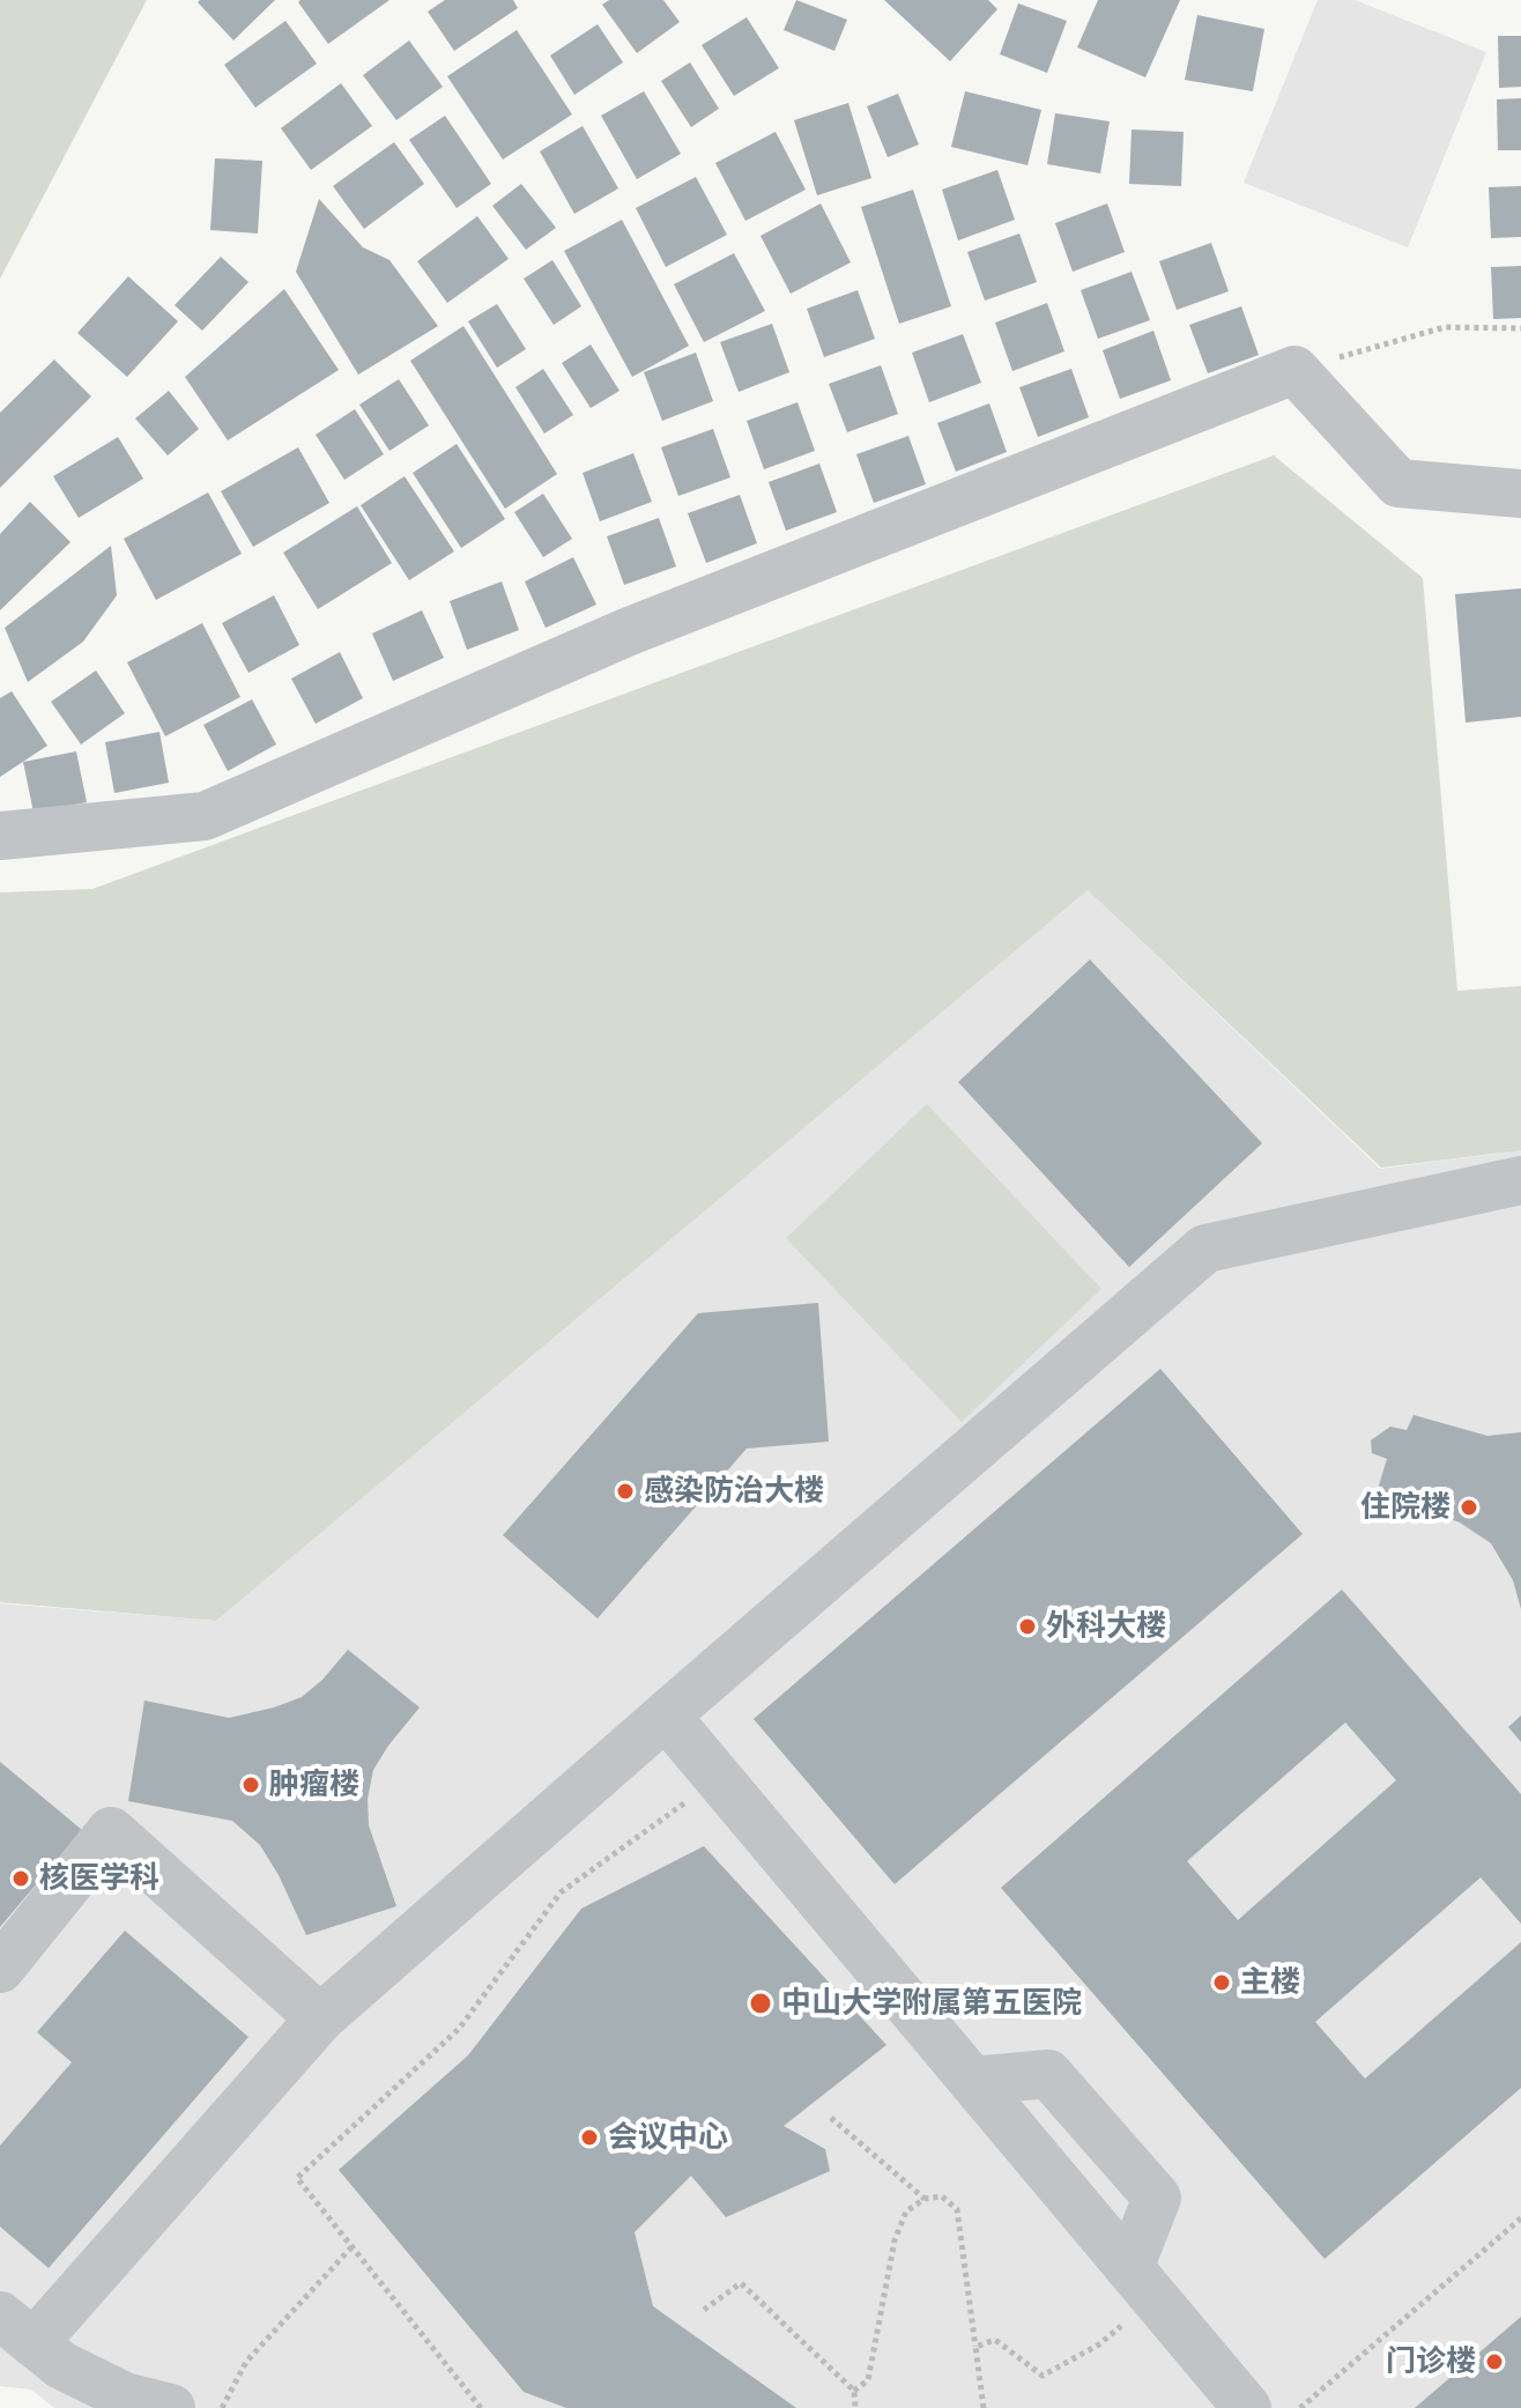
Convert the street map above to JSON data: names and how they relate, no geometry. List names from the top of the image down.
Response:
{
  "places": [
    "感染防治大楼",
    "住院楼",
    "外科大楼",
    "肿瘤楼",
    "核医学科",
    "主楼",
    "中山大学附属第五医院",
    "会议中心",
    "门诊楼"
  ]
}
